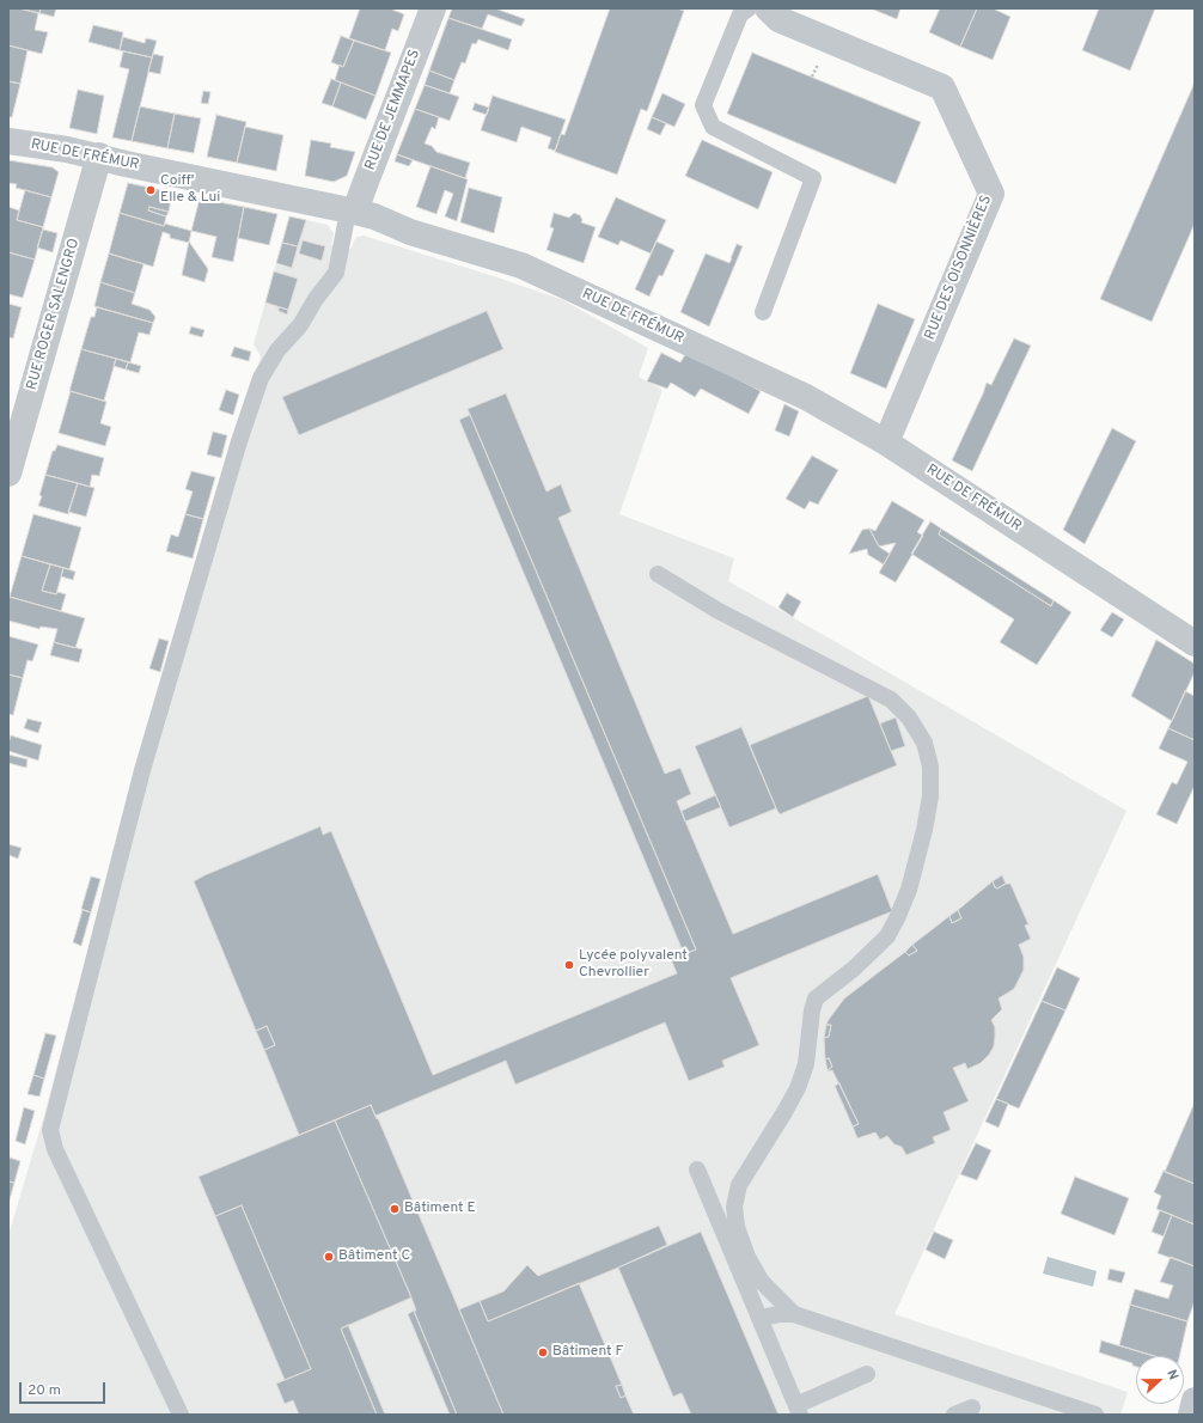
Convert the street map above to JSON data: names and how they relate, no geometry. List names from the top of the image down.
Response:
{
  "streets": {
    "street": [
      "RUE DE JEMMAPES",
      "RUE DE FRÉMUR",
      "RUE DES OISONNIÈRES",
      "RUE ROGER SALENGRO"
    ]
  },
  "crossings": [
    ["RUE DE JEMMAPES", "RUE DE FRÉMUR"],
    ["RUE DE FRÉMUR", "RUE DES OISONNIÈRES"],
    ["RUE DE FRÉMUR", "RUE ROGER SALENGRO"]
  ],
  "places": [
    "Coiff' Elle & Lui",
    "Lycée polyvalent Chevrollier",
    "Bâtiment E",
    "Bâtiment C",
    "Bâtiment F"
  ],
  "scale_bar": "20 m",
  "north": "right"
}
